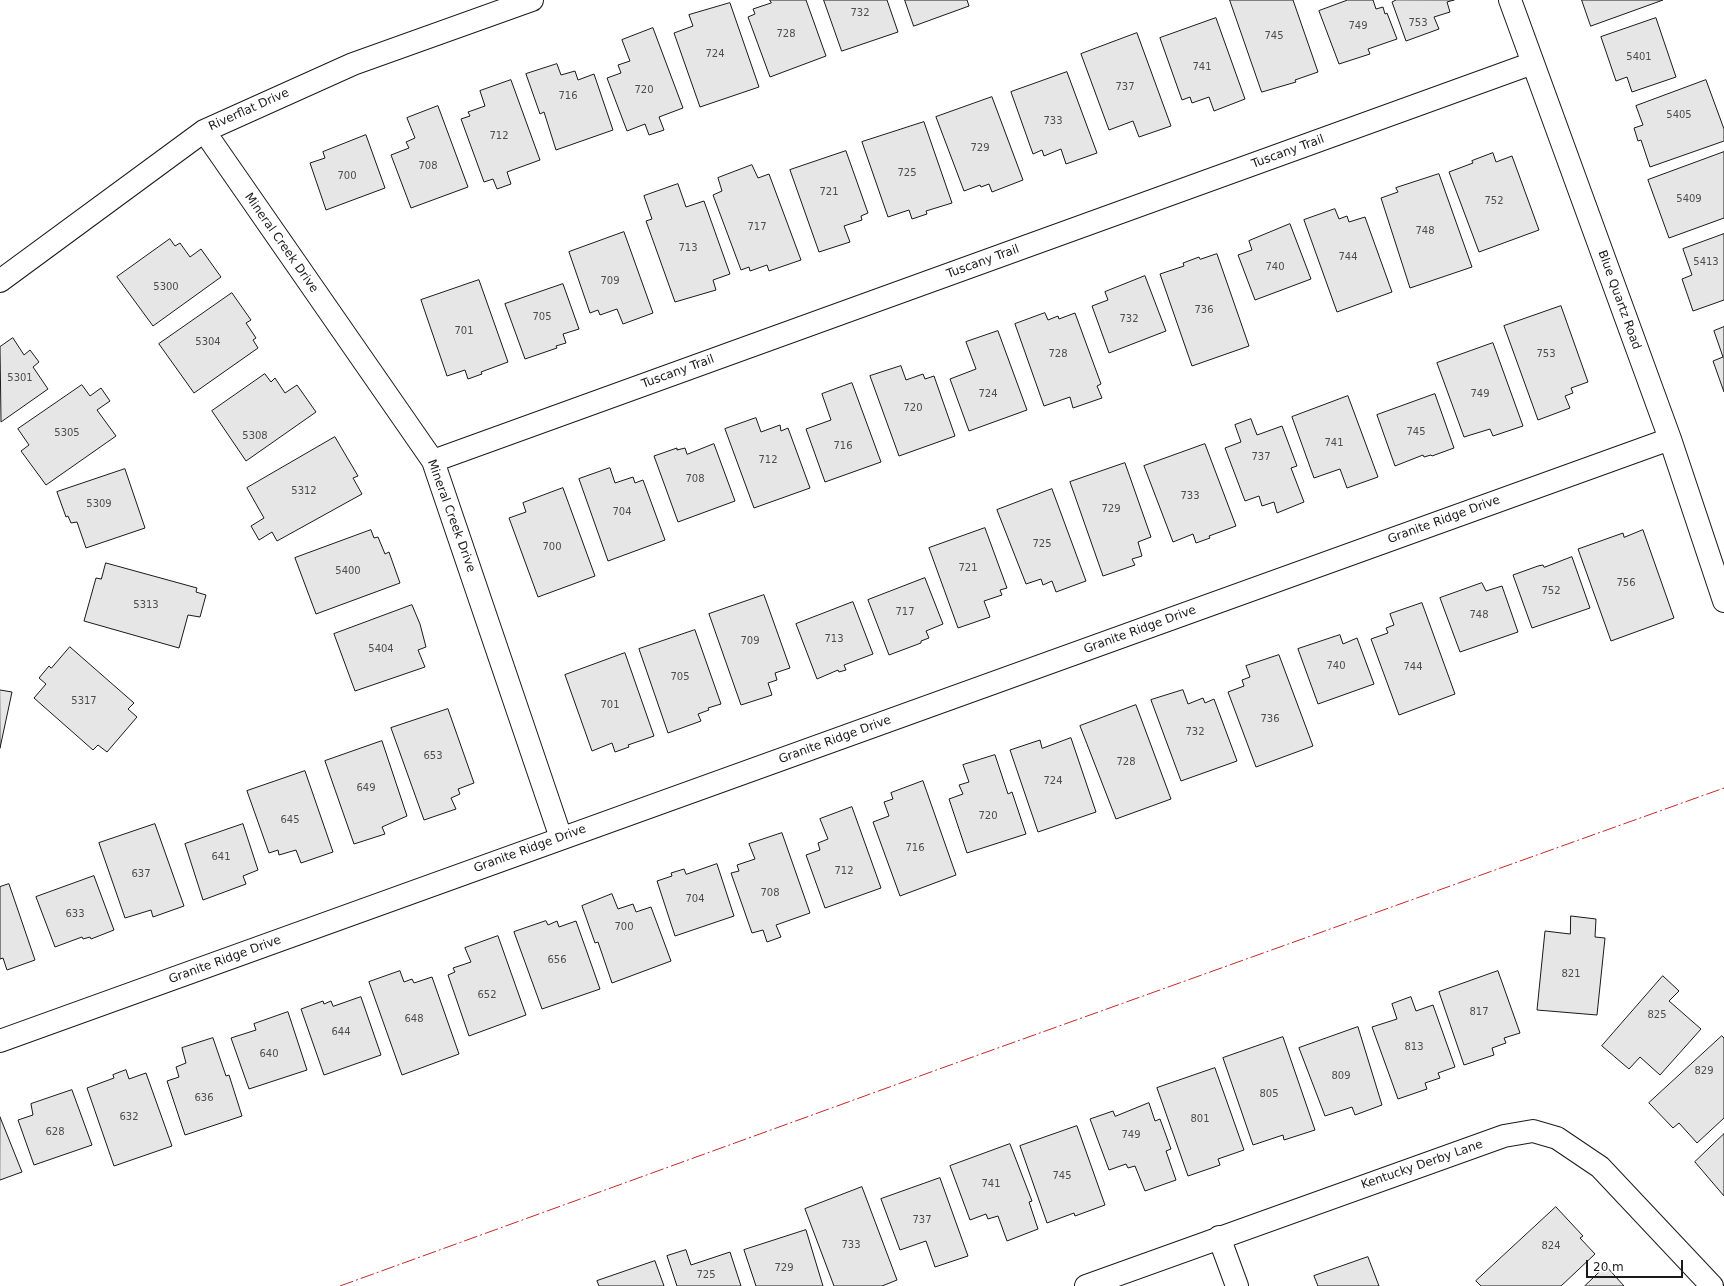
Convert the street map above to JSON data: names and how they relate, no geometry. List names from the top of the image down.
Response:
{
  "streets": {
    "street": [
      "Riverflat Drive",
      "Tuscany Trail",
      "Mineral Creek Drive",
      "Blue Quartz Road",
      "Granite Ridge Drive",
      "Kentucky Derby Lane"
    ]
  },
  "crossings": [
    ["Riverflat Drive", "Mineral Creek Drive"],
    ["Tuscany Trail", "Mineral Creek Drive"],
    ["Tuscany Trail", "Blue Quartz Road"],
    ["Mineral Creek Drive", "Granite Ridge Drive"],
    ["Blue Quartz Road", "Granite Ridge Drive"]
  ],
  "house_numbers": [
    "732",
    "753",
    "749",
    "728",
    "745",
    "724",
    "5401",
    "741",
    "737",
    "720",
    "716",
    "5405",
    "733",
    "712",
    "729",
    "708",
    "725",
    "700",
    "721",
    "5409",
    "752",
    "717",
    "748",
    "713",
    "744",
    "5413",
    "740",
    "709",
    "5300",
    "736",
    "705",
    "732",
    "701",
    "5304",
    "728",
    "753",
    "5301",
    "724",
    "749",
    "720",
    "745",
    "5305",
    "5308",
    "741",
    "716",
    "737",
    "712",
    "708",
    "5312",
    "733",
    "5309",
    "729",
    "704",
    "725",
    "700",
    "721",
    "5400",
    "756",
    "752",
    "5313",
    "717",
    "748",
    "713",
    "709",
    "5404",
    "740",
    "744",
    "705",
    "5317",
    "701",
    "736",
    "732",
    "653",
    "728",
    "724",
    "649",
    "720",
    "645",
    "716",
    "641",
    "712",
    "637",
    "708",
    "704",
    "633",
    "700",
    "656",
    "821",
    "652",
    "817",
    "825",
    "648",
    "644",
    "813",
    "640",
    "829",
    "809",
    "805",
    "636",
    "632",
    "801",
    "628",
    "749",
    "745",
    "741",
    "737",
    "733",
    "824",
    "729",
    "725"
  ],
  "scale_bar": "20 m"
}
